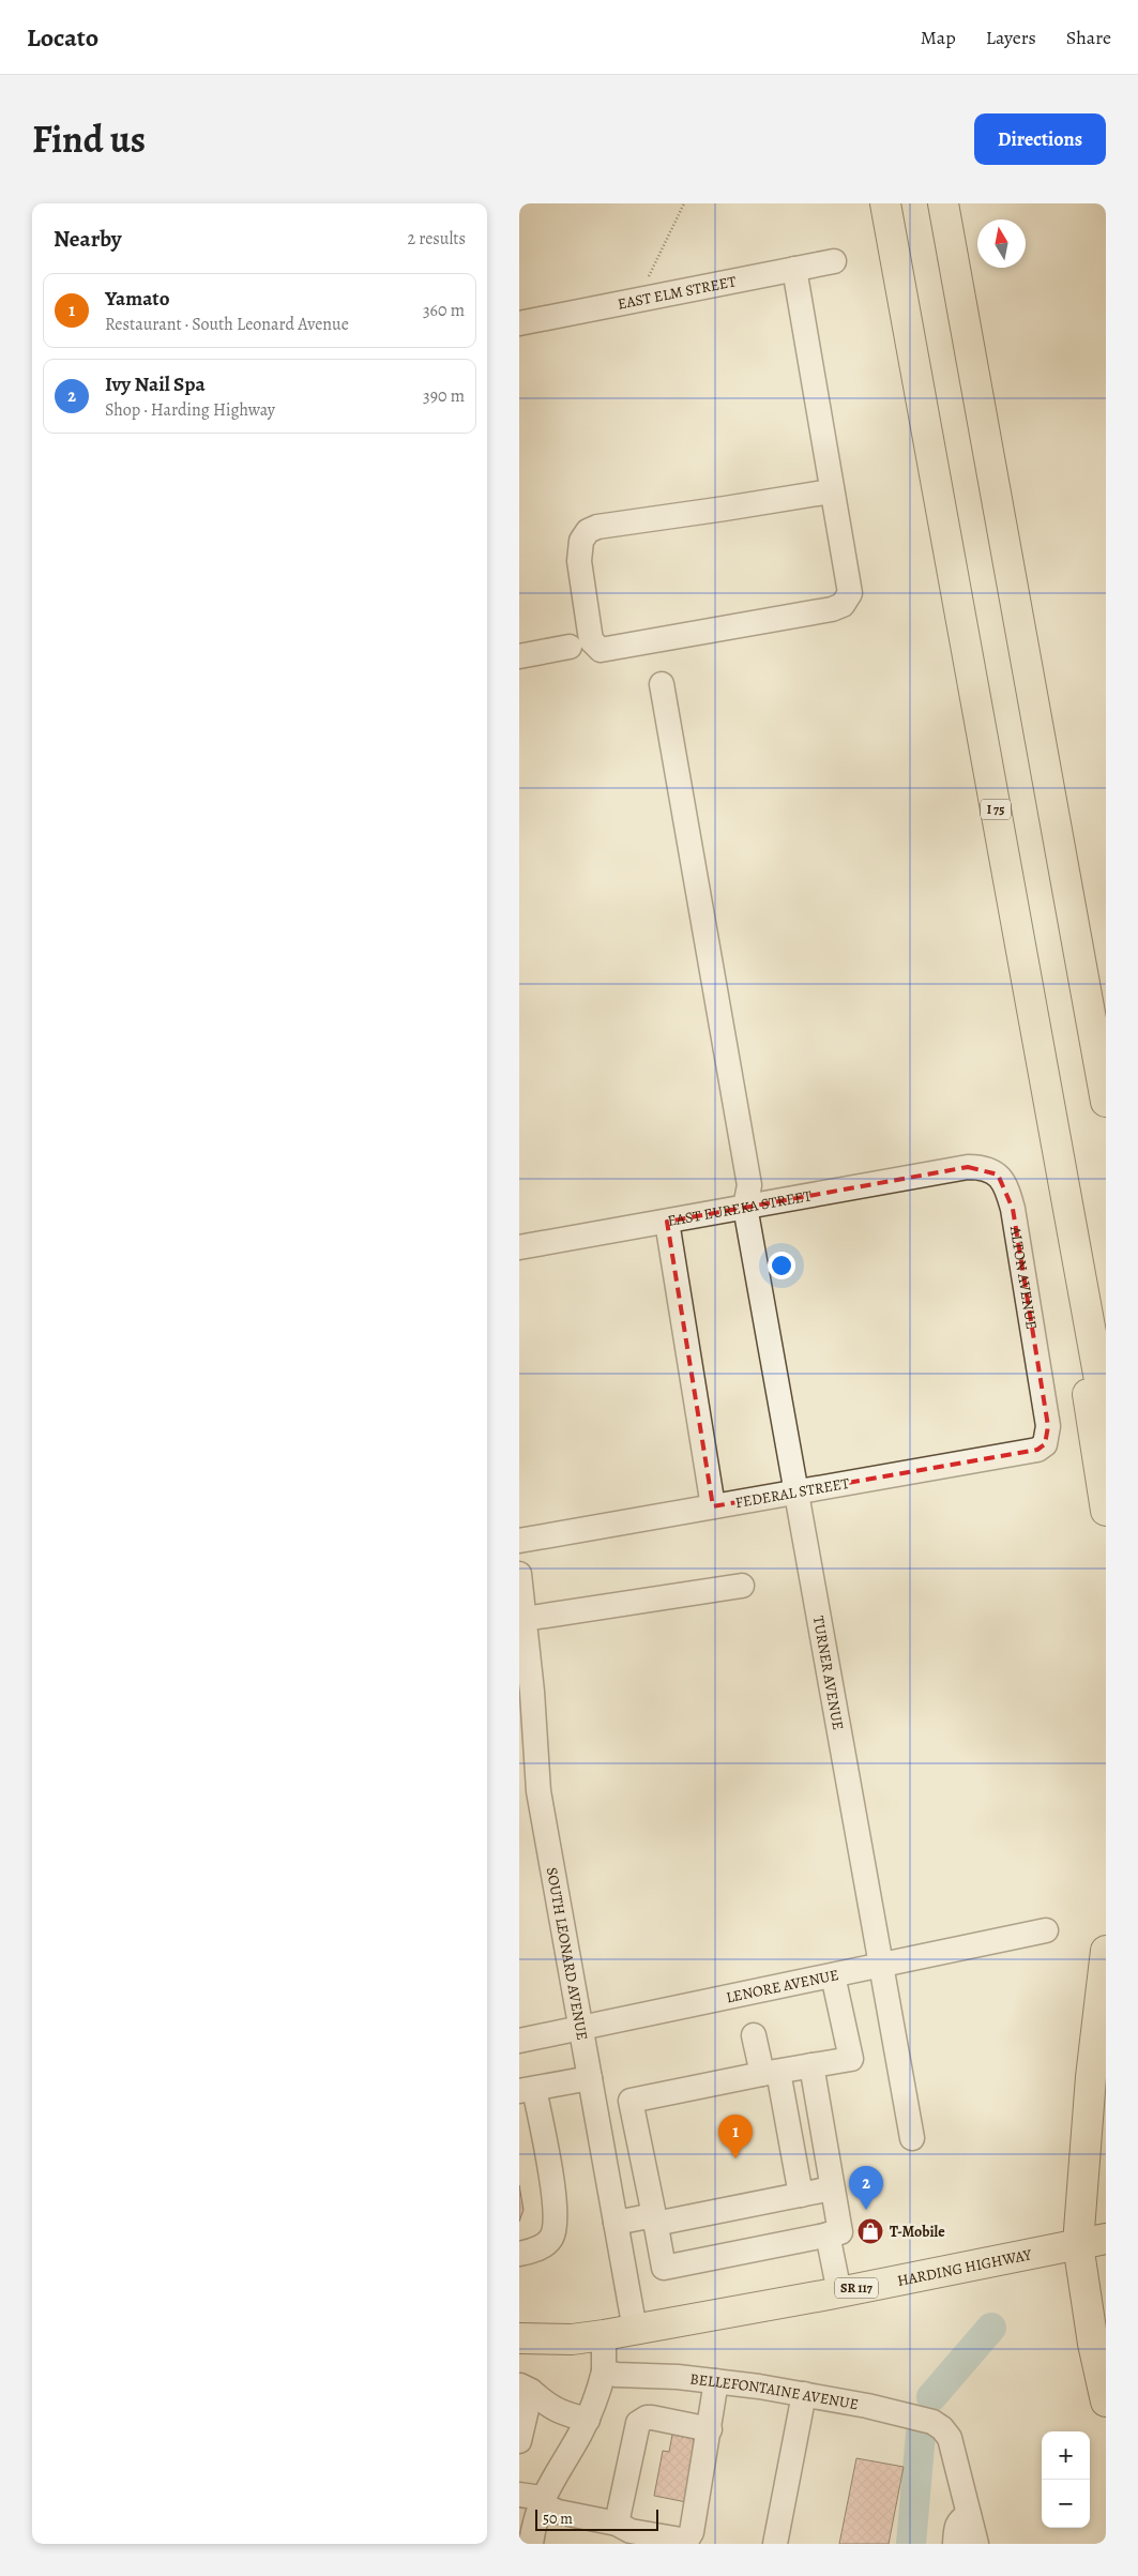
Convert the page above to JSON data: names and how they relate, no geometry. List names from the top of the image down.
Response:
{
  "streets": {
    "main road": ["I 75", "HARDING HIGHWAY", "SR 117"],
    "street": [
      "EAST ELM STREET",
      "EAST EUREKA STREET",
      "ALTON AVENUE",
      "FEDERAL STREET",
      "TURNER AVENUE",
      "SOUTH LEONARD AVENUE",
      "LENORE AVENUE",
      "BELLEFONTAINE AVENUE"
    ]
  },
  "crossings": [
    ["EAST EUREKA STREET", "ALTON AVENUE"],
    ["EAST EUREKA STREET", "TURNER AVENUE"],
    ["ALTON AVENUE", "FEDERAL STREET"],
    ["FEDERAL STREET", "TURNER AVENUE"],
    ["TURNER AVENUE", "LENORE AVENUE"],
    ["SOUTH LEONARD AVENUE", "LENORE AVENUE"],
    ["SOUTH LEONARD AVENUE", "HARDING HIGHWAY"],
    ["HARDING HIGHWAY", "SR 117"]
  ],
  "places": {
    "shop": ["T-Mobile"]
  },
  "scale_bar": "50 m",
  "north": "top",
  "page": {
    "header": "Locato",
    "nav": ["Map", "Layers", "Share"],
    "title": "Find us",
    "buttons": "Directions",
    "heading": ["Nearby", "2 results"],
    "list": [
      {
        "mark": "1",
        "name": "Yamato",
        "note": "Restaurant · South Leonard Avenue",
        "value": "360 m"
      },
      {
        "mark": "2",
        "name": "Ivy Nail Spa",
        "note": "Shop · Harding Highway",
        "value": "390 m"
      }
    ],
    "pins": ["1", "2"],
    "map_buttons": ["+", "−"],
    "scale": "50 m"
  }
}
